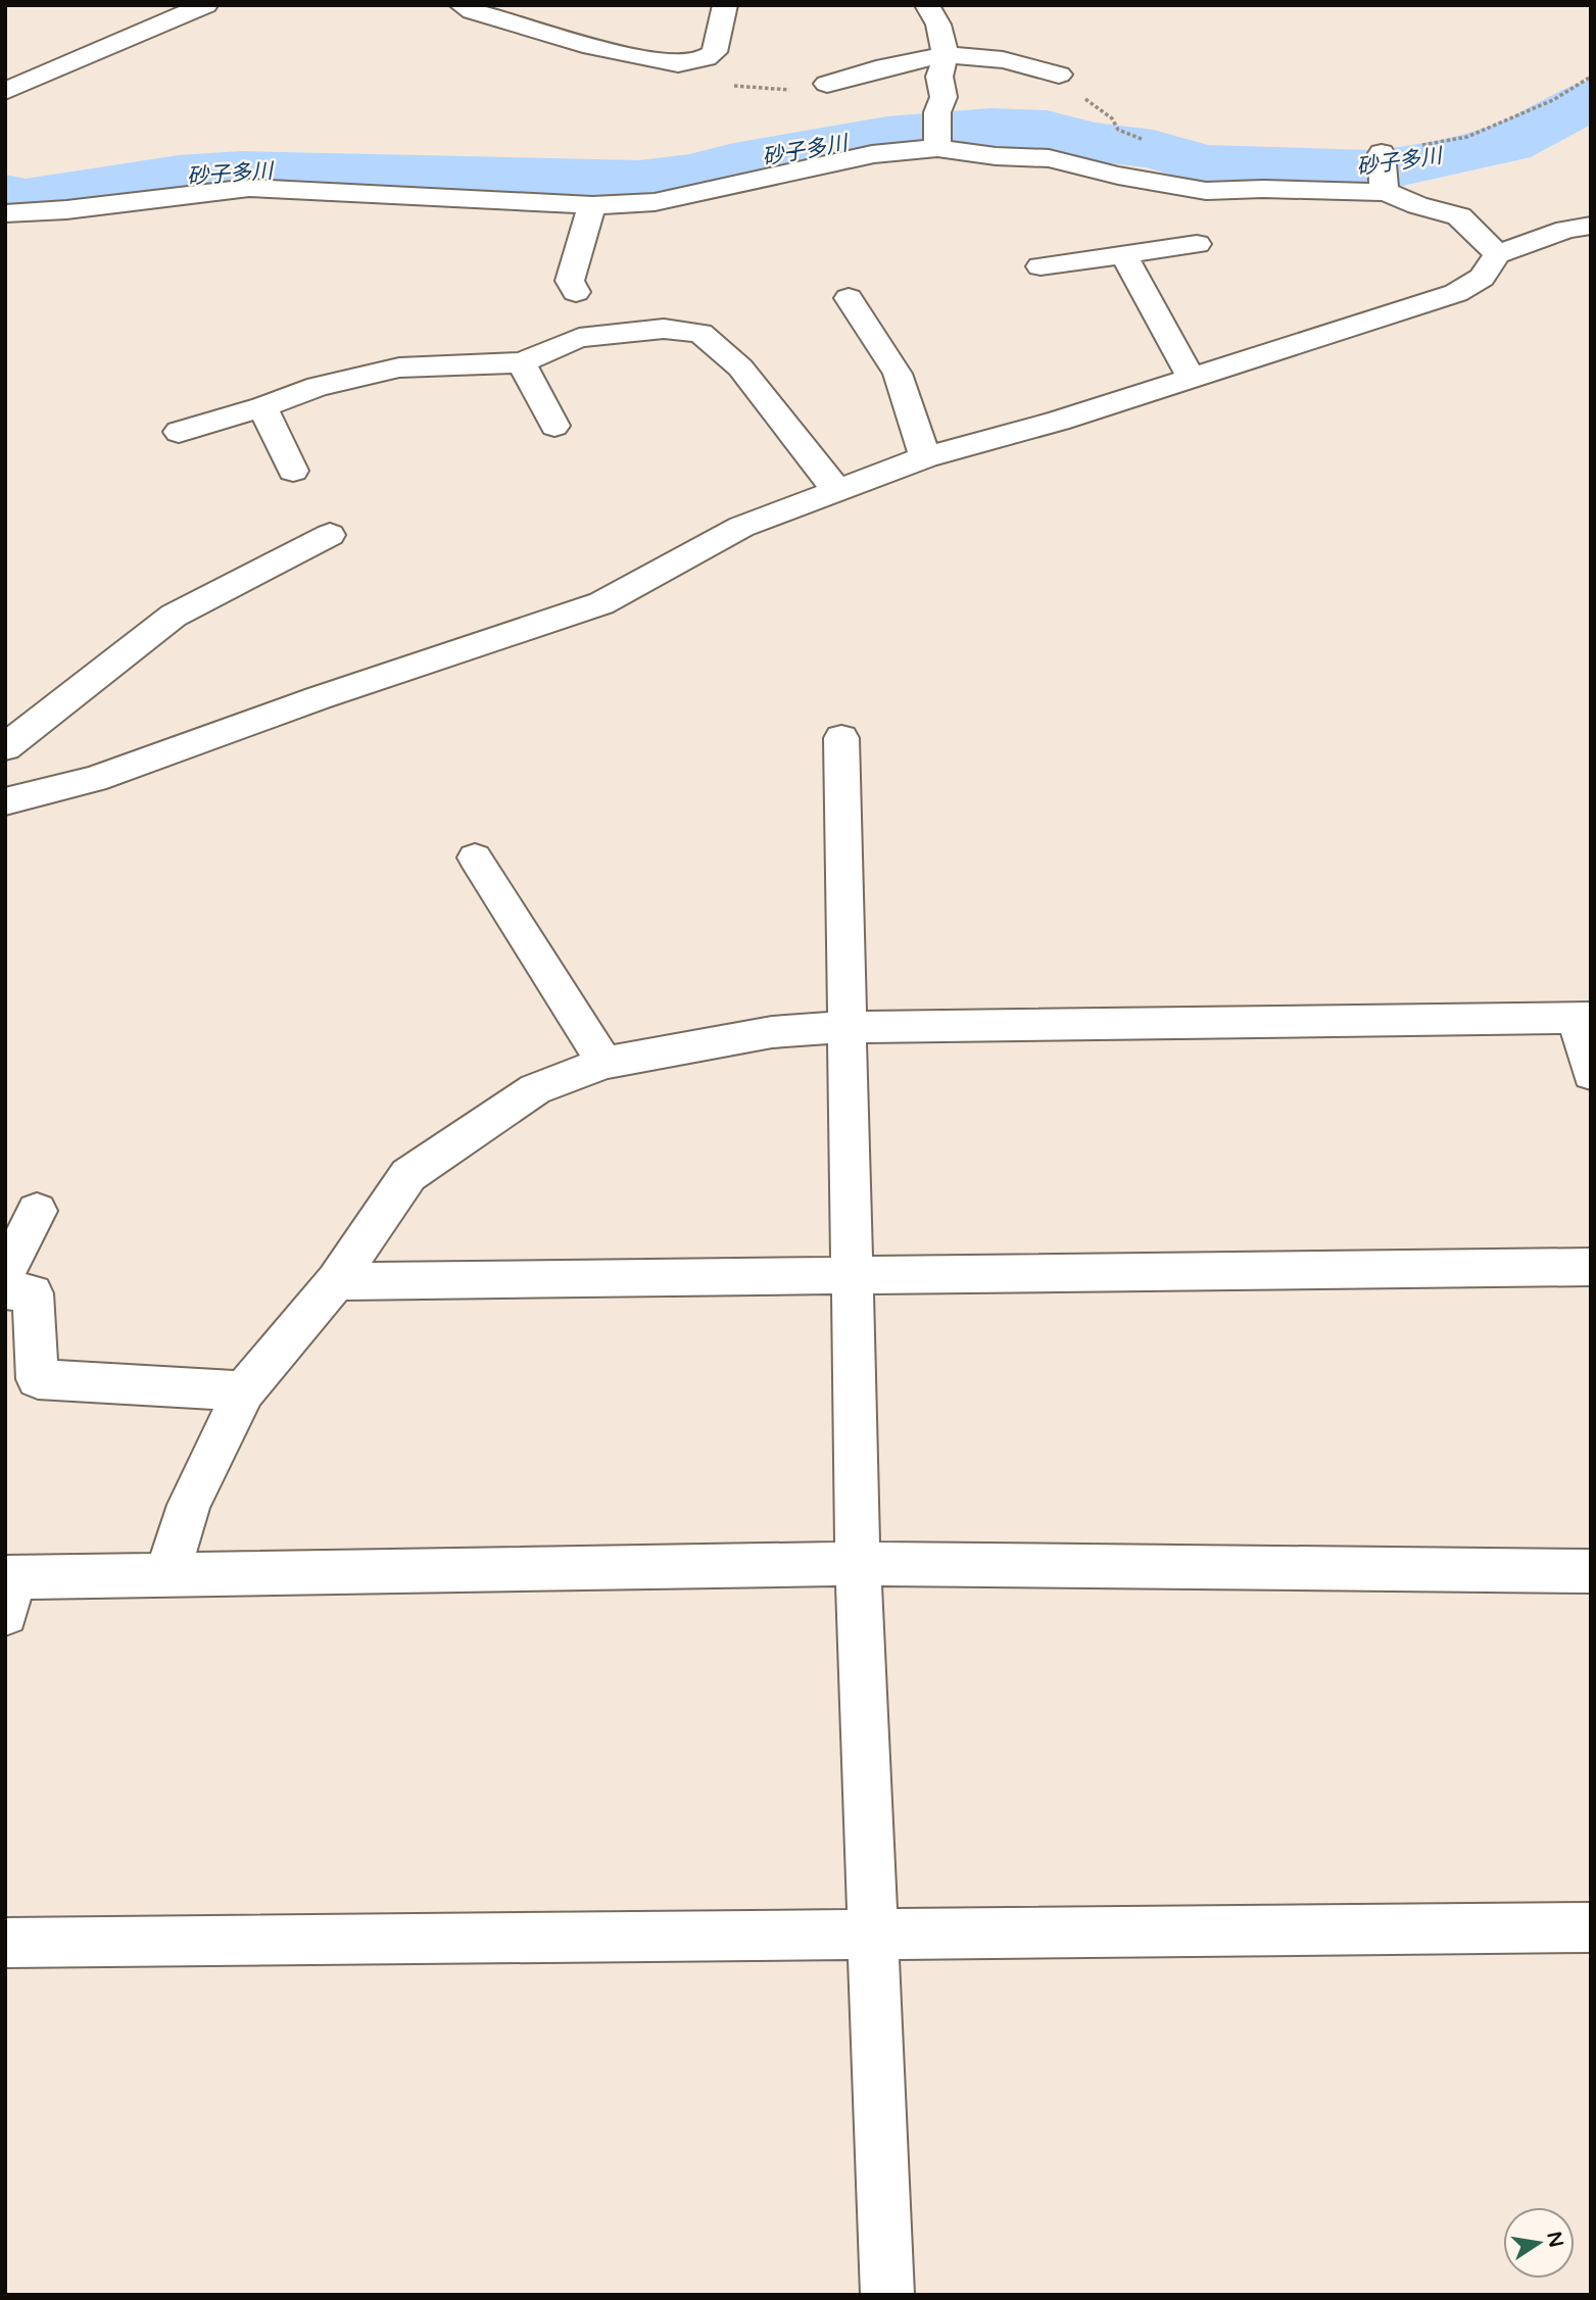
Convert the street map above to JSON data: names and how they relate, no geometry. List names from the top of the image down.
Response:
{
  "water": ["砂子多川"],
  "north": "right"
}
